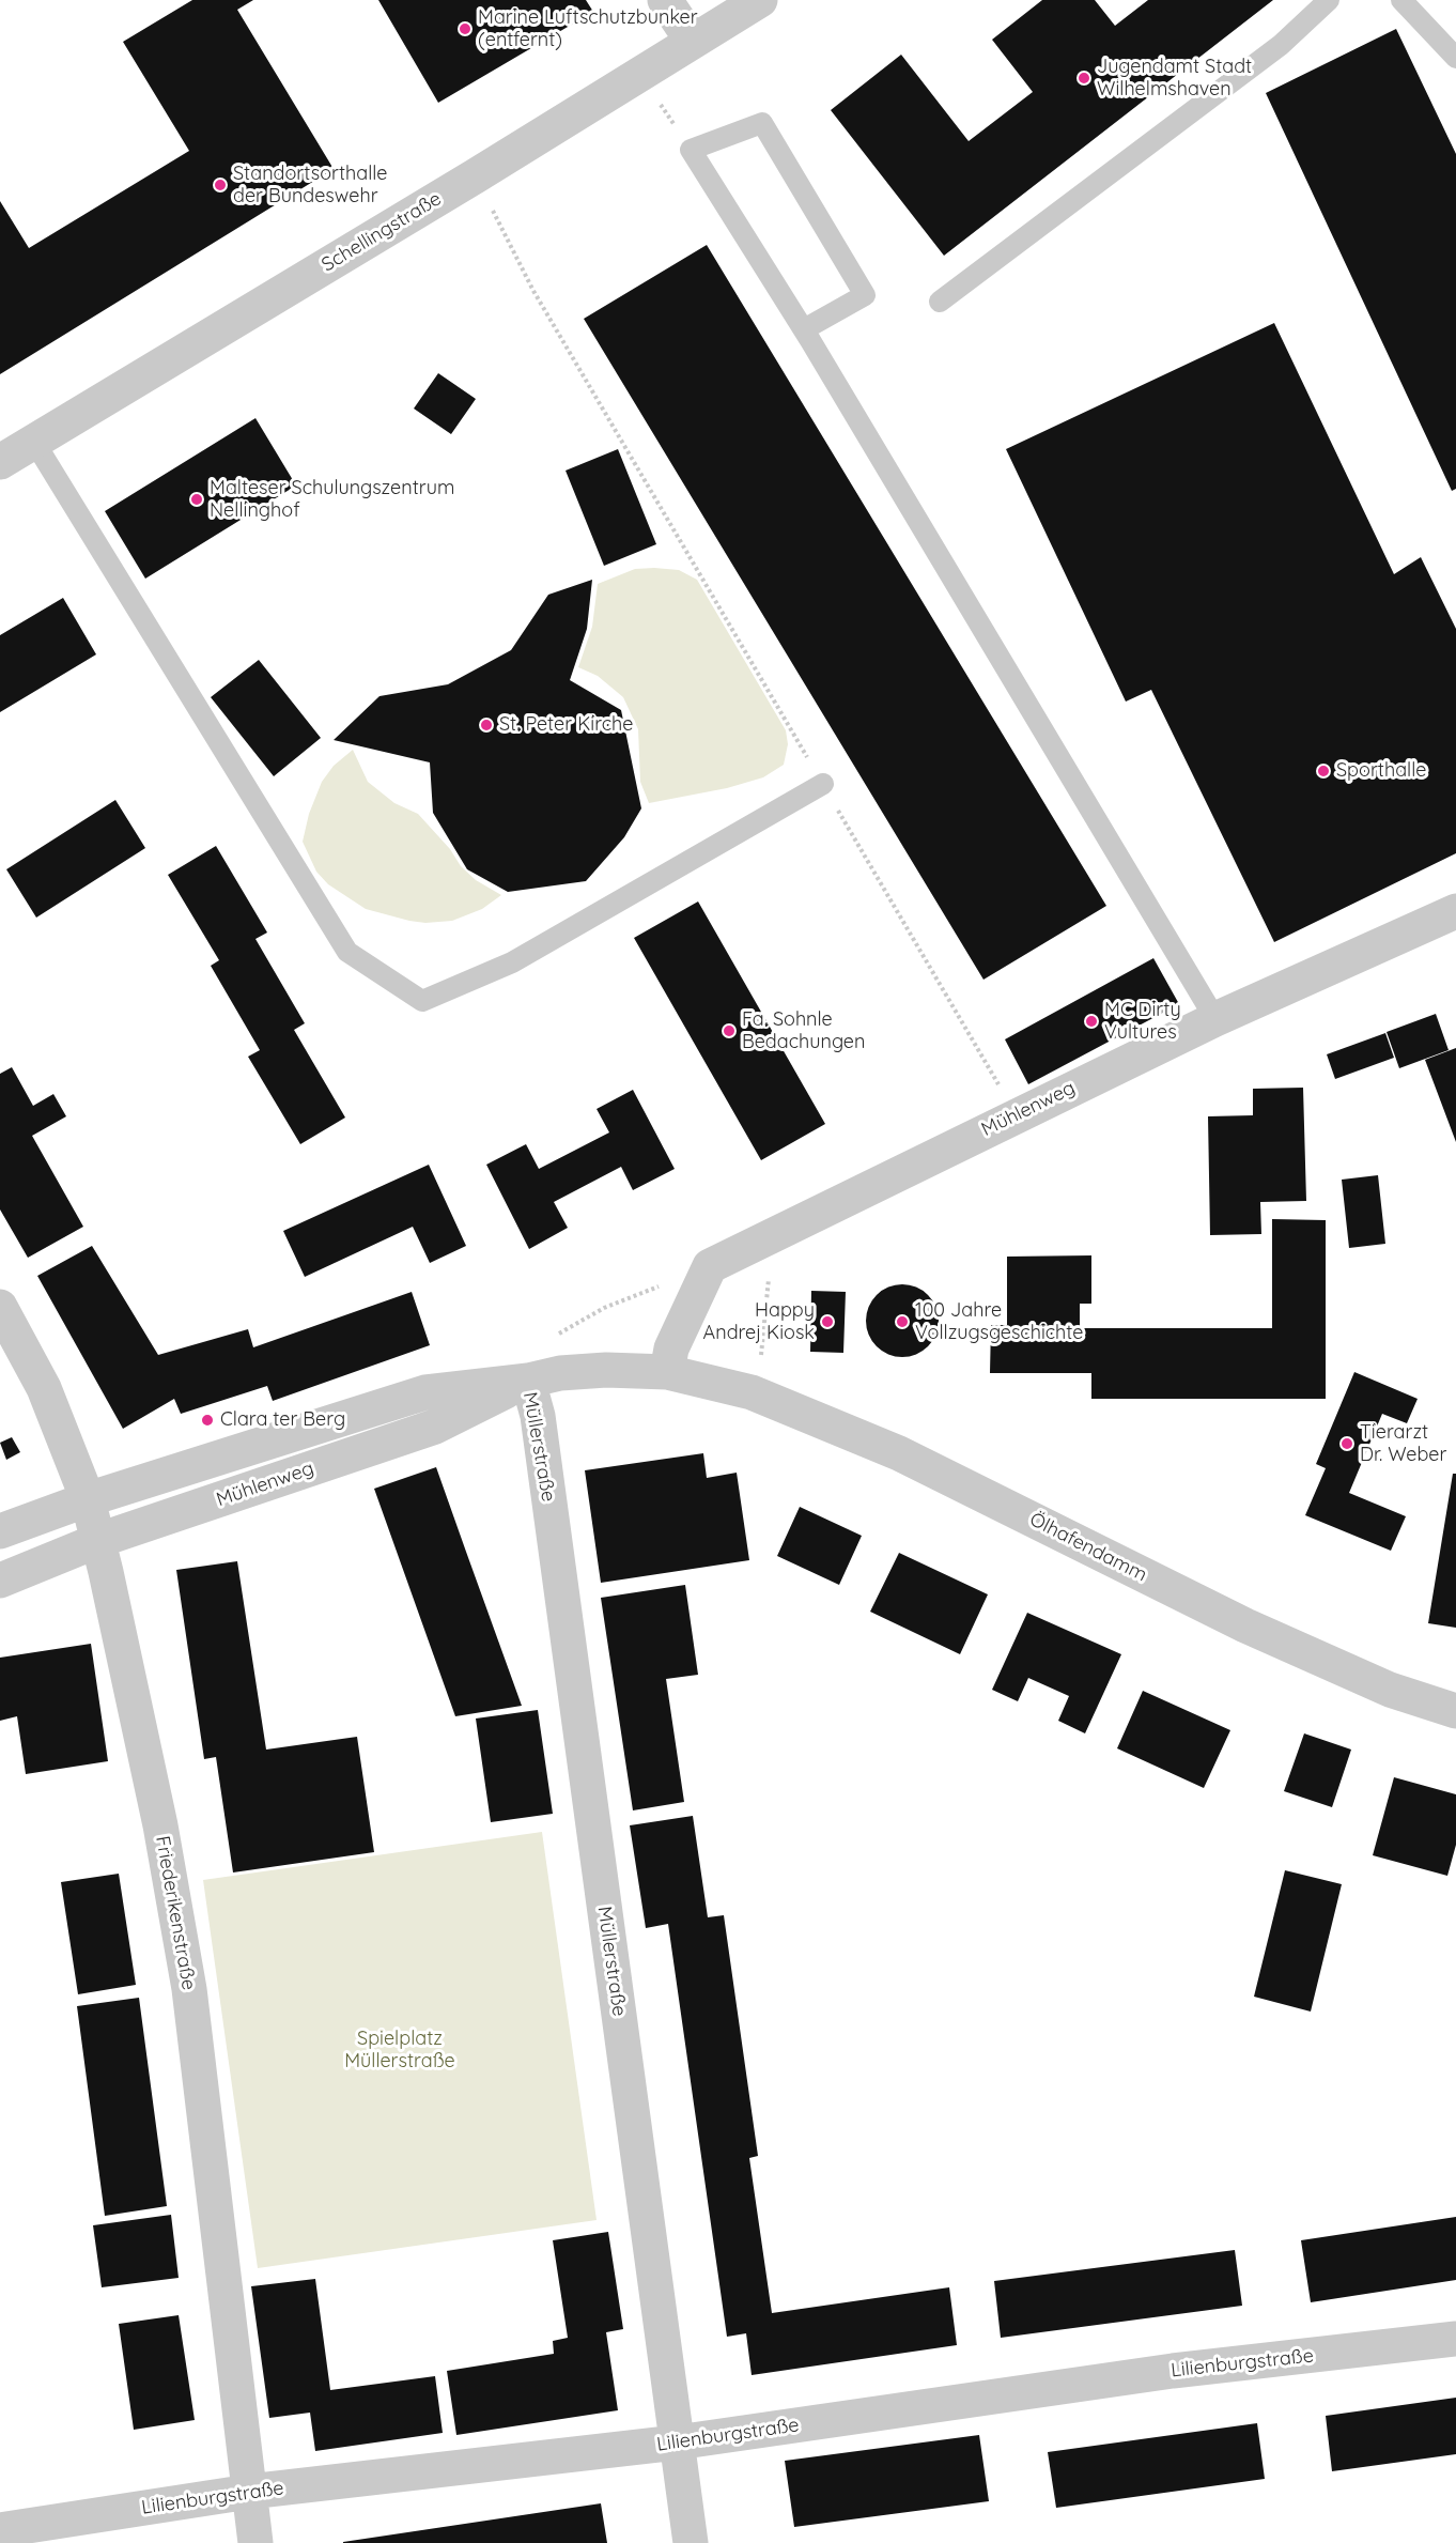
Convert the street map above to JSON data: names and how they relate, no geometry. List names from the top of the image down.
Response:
{
  "streets": {
    "street": [
      "Schellingstraße",
      "Mühlenweg",
      "Müllerstraße",
      "Ölhafendamm",
      "Friederikenstraße",
      "Lilienburgstraße"
    ]
  },
  "crossings": [
    ["Mühlenweg", "Müllerstraße"],
    ["Mühlenweg", "Ölhafendamm"],
    ["Mühlenweg", "Friederikenstraße"],
    ["Müllerstraße", "Lilienburgstraße"],
    ["Friederikenstraße", "Lilienburgstraße"]
  ],
  "parks": ["Spielplatz Müllerstraße"],
  "places": [
    "Marine Luftschutzbunker (entfernt)",
    "Jugendamt Stadt Wilhelmshaven",
    "Standortsorthalle der Bundeswehr",
    "Malteser Schulungszentrum Nellinghof",
    "St. Peter Kirche",
    "Sporthalle",
    "MC Dirty Vultures",
    "Fa. Sohnle Bedachungen",
    "Happy Andrej Kiosk",
    "100 Jahre Vollzugsgeschichte",
    "Clara ter Berg",
    "Tierarzt Dr. Weber"
  ]
}
